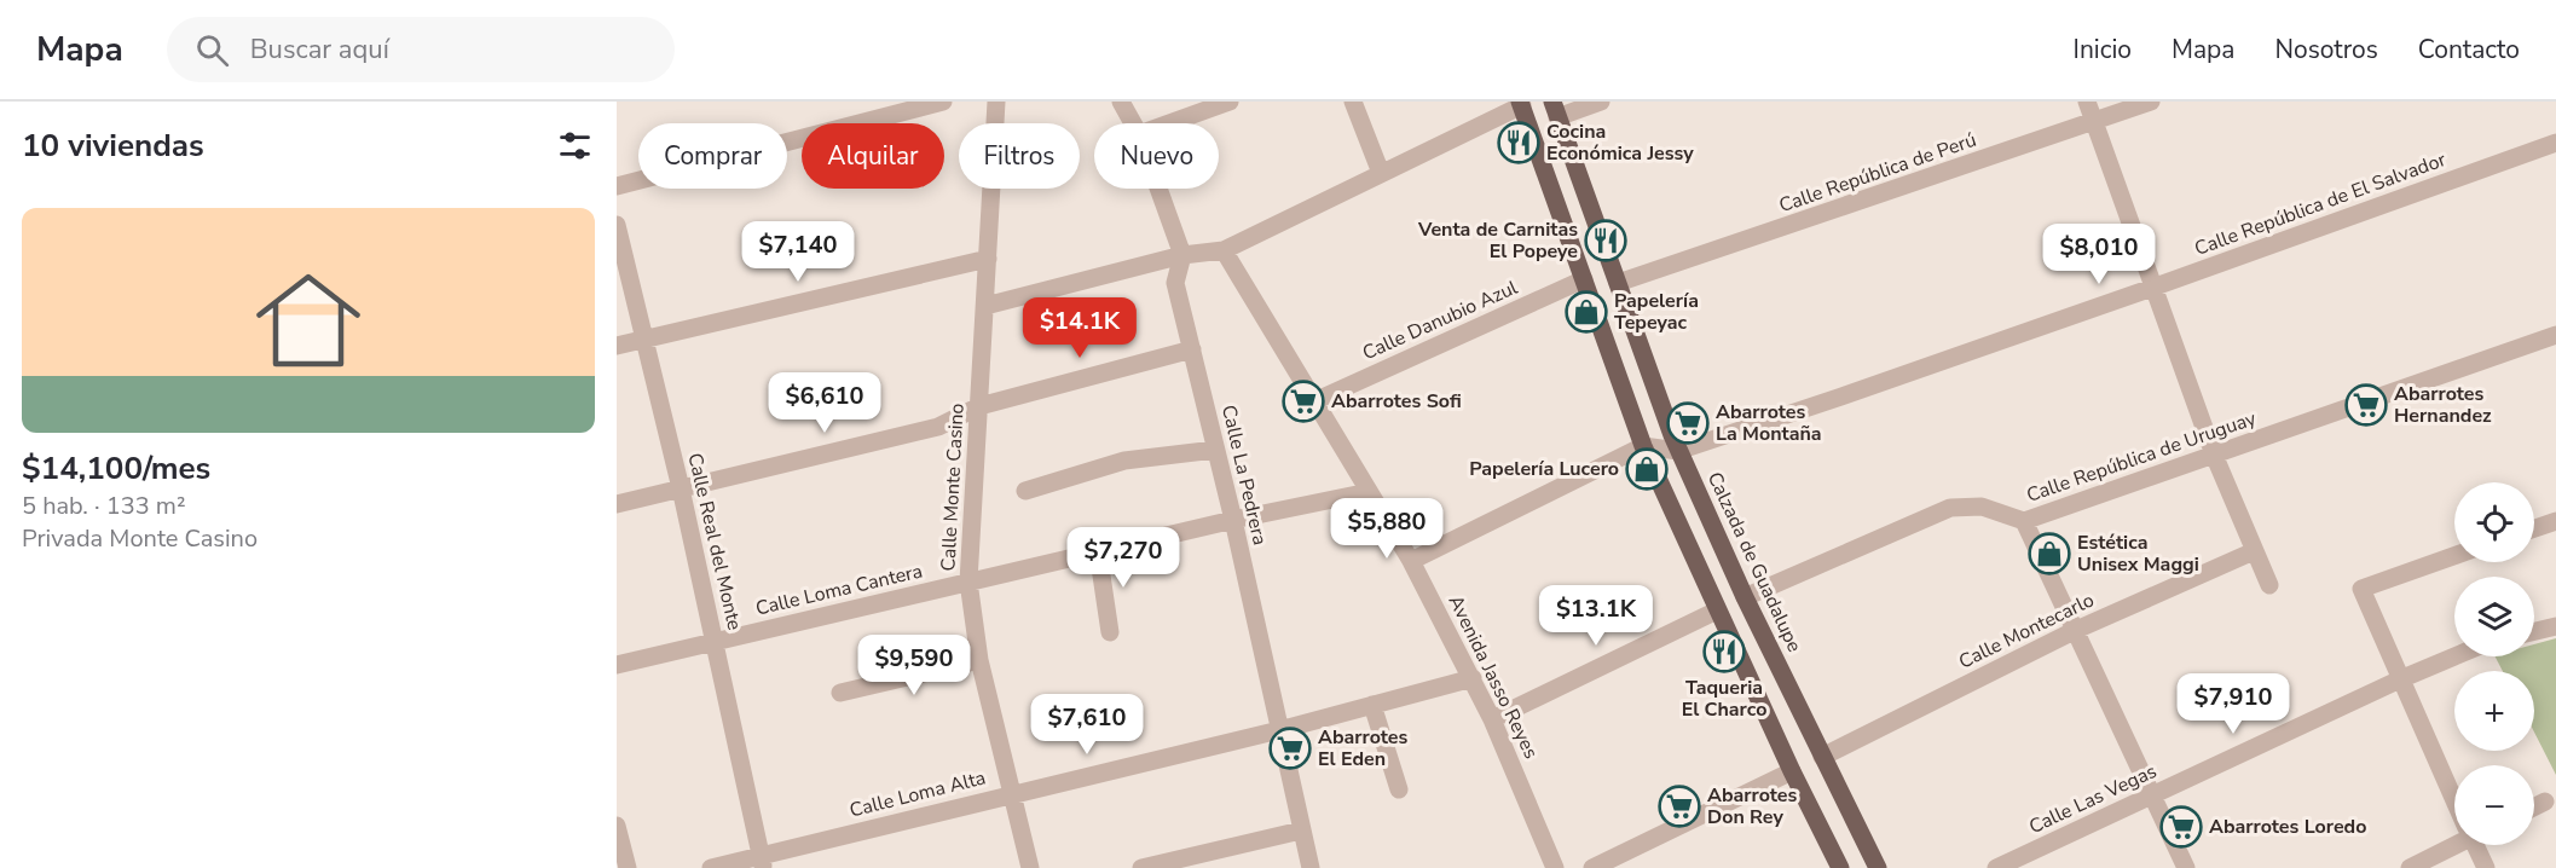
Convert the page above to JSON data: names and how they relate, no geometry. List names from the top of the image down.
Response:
{
  "streets": {
    "main road": ["Calzada de Guadalupe"],
    "street": [
      "Calle República de Perú",
      "Calle República de El Salvador",
      "Calle Danubio Azul",
      "Calle República de Uruguay",
      "Calle La Pedrera",
      "Calle Monte Casino",
      "Calle Real del Monte",
      "Calle Loma Cantera",
      "Calle Montecarlo",
      "Avenida Jasso Reyes",
      "Calle Loma Alta",
      "Calle Las Vegas"
    ]
  },
  "crossings": [
    ["Calle República de Perú", "Calzada de Guadalupe"],
    ["Calle República de El Salvador", "Calzada de Guadalupe"],
    ["Calle Danubio Azul", "Avenida Jasso Reyes"],
    ["Calle República de Uruguay", "Calzada de Guadalupe"],
    ["Calle La Pedrera", "Calle Loma Cantera"],
    ["Calle La Pedrera", "Calle Loma Alta"],
    ["Calle Monte Casino", "Calle Loma Cantera"],
    ["Calle Monte Casino", "Calle Loma Alta"],
    ["Calle Real del Monte", "Calle Loma Cantera"],
    ["Calle Real del Monte", "Calle Loma Alta"],
    ["Calzada de Guadalupe", "Calle Montecarlo"],
    ["Calle Loma Cantera", "Avenida Jasso Reyes"],
    ["Avenida Jasso Reyes", "Calle Loma Alta"]
  ],
  "places": {
    "restaurant": ["Cocina Económica Jessy", "Venta de Carnitas El Popeye", "Taqueria El Charco"],
    "shop": ["Papelería Tepeyac", "Papelería Lucero", "Estética Unisex Maggi"],
    "supermarket": [
      "Abarrotes Sofi",
      "Abarrotes Hernandez",
      "Abarrotes La Montaña",
      "Abarrotes El Eden",
      "Abarrotes Don Rey",
      "Abarrotes Loredo"
    ]
  },
  "page": {
    "header": "Mapa",
    "search": "Buscar aquí",
    "nav": [
      "Inicio",
      "Mapa",
      "Nosotros",
      "Contacto"
    ],
    "heading": "10 viviendas",
    "chip": [
      "Comprar",
      "Alquilar",
      "Filtros",
      "Nuevo"
    ],
    "list": [
      {
        "name": "$14,100/mes",
        "note": "5 hab. · 133 m² · Privada Monte Casino"
      }
    ],
    "price": [
      "$7,140",
      "$8,010",
      "$14.1K",
      "$6,610",
      "$5,880",
      "$7,270",
      "$13.1K",
      "$9,590",
      "$7,910",
      "$7,610"
    ],
    "map_buttons": ["+", "−"]
  }
}
